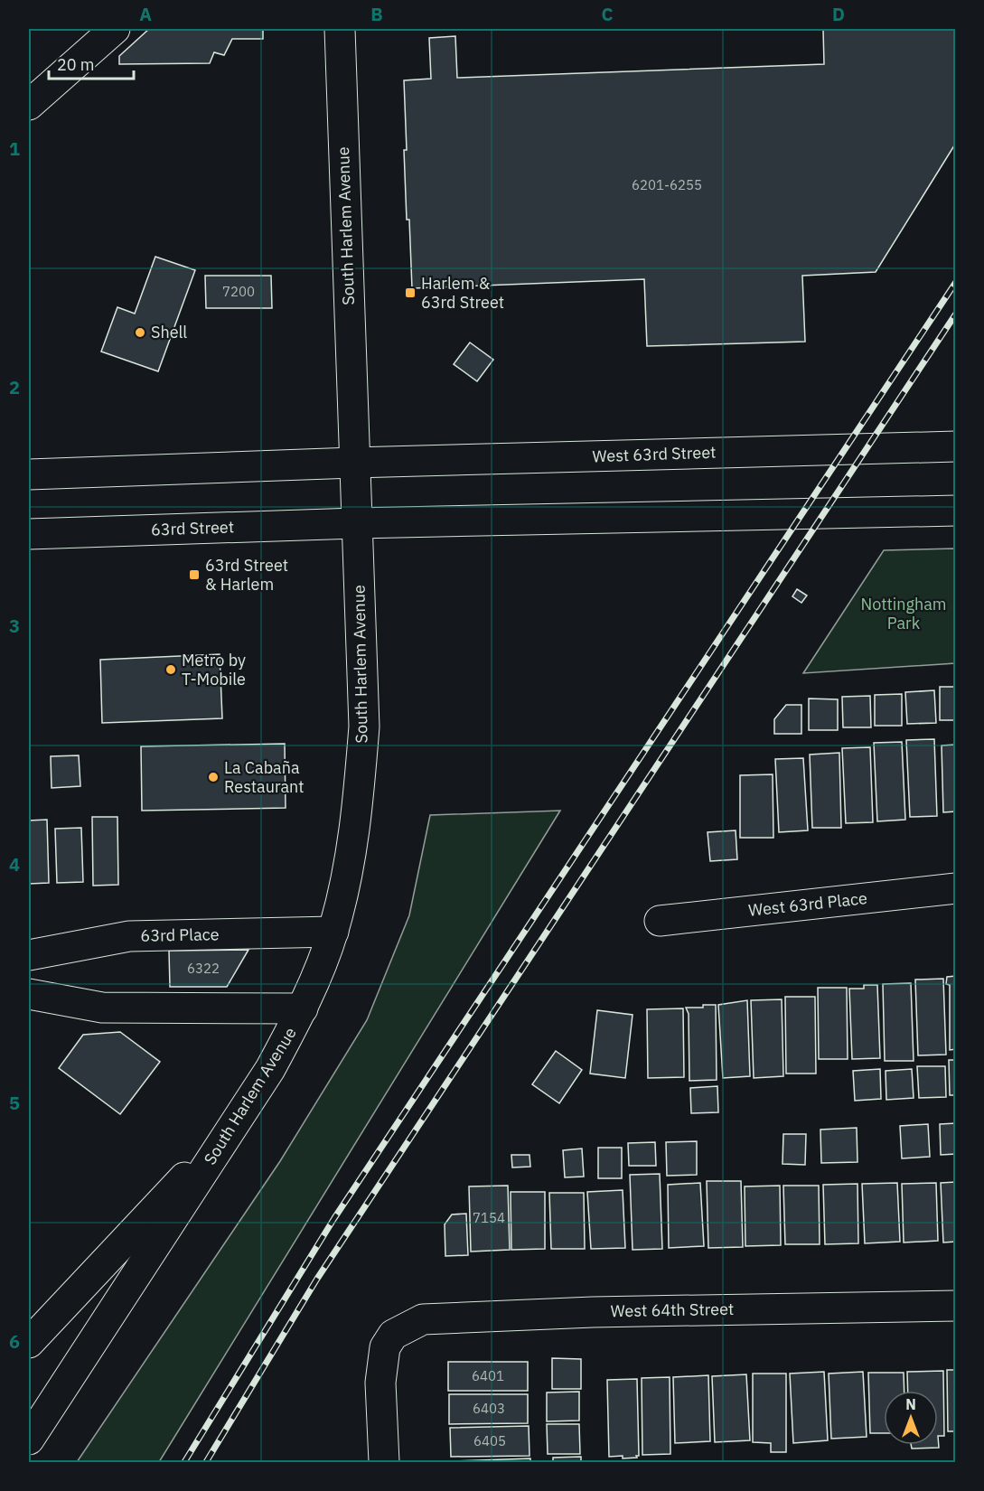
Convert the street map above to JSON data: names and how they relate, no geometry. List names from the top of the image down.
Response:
{
  "streets": {
    "main road": [
      "South Harlem Avenue",
      "West 63rd Street",
      "63rd Street",
      "West 63rd Place",
      "63rd Place",
      "West 64th Street"
    ]
  },
  "crossings": [
    ["South Harlem Avenue", "West 63rd Street"],
    ["South Harlem Avenue", "63rd Street"],
    ["South Harlem Avenue", "63rd Place"]
  ],
  "parks": ["Nottingham Park"],
  "places": {
    "transit": ["Harlem & 63rd Street", "63rd Street & Harlem"],
    "other": ["Shell", "Metro by T-Mobile", "La Cabaña Restaurant"]
  },
  "house_numbers": [
    "6201-6255",
    "7200",
    "6322",
    "7154",
    "6401",
    "6403",
    "6405"
  ],
  "scale_bar": "20 m",
  "north": "top",
  "grid": {
    "columns": [
      "A",
      "B",
      "C",
      "D"
    ],
    "rows": [
      "1",
      "2",
      "3",
      "4",
      "5",
      "6"
    ]
  }
}
